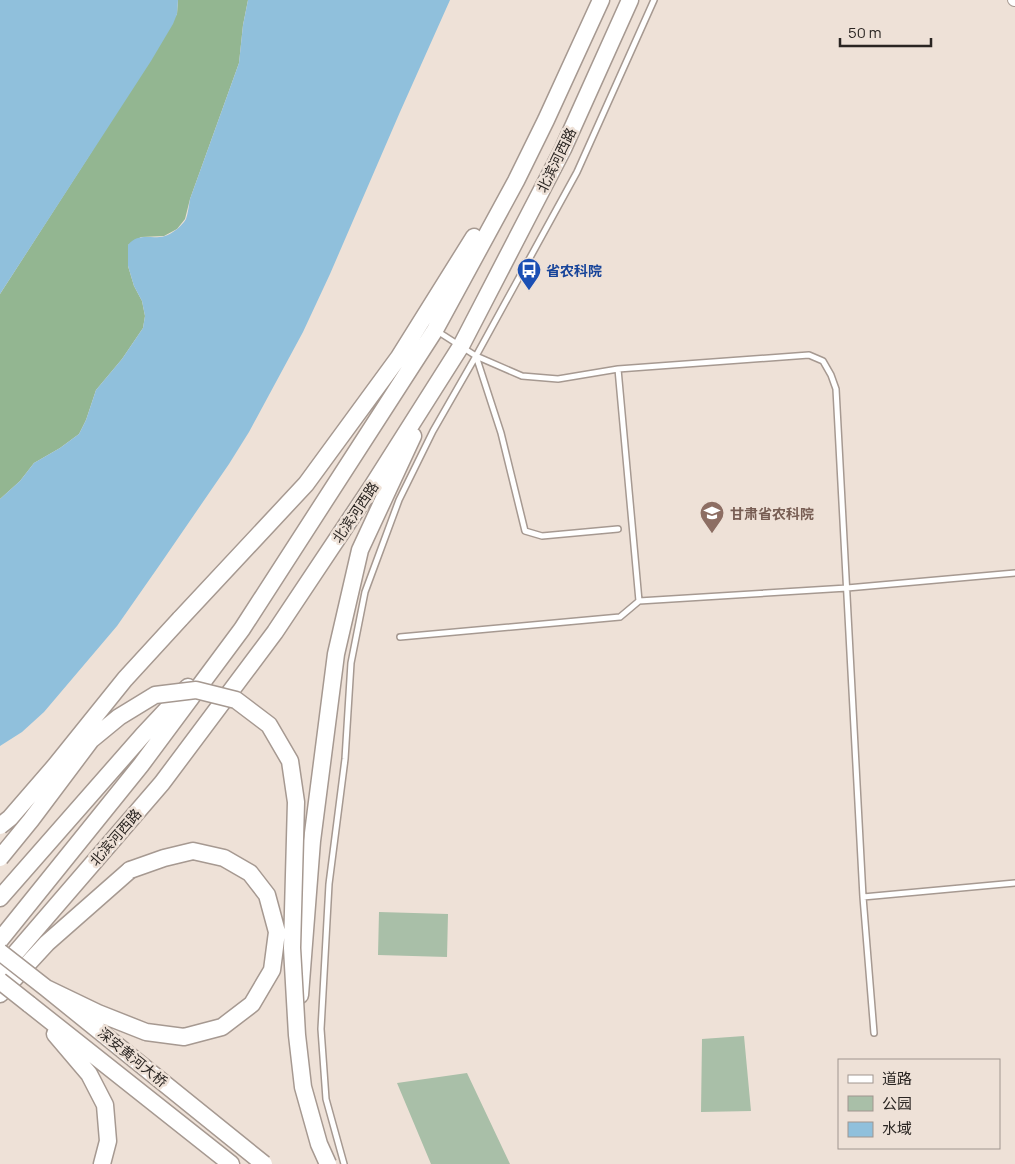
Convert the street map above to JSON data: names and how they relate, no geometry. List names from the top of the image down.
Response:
{
  "streets": {
    "main road": ["北滨河西路", "深安黄河大桥"]
  },
  "places": {
    "bus stop": ["省农科院"],
    "school or university": ["甘肃省农科院"]
  },
  "legend": ["道路", "公园", "水域"],
  "scale_bar": "50 m"
}
